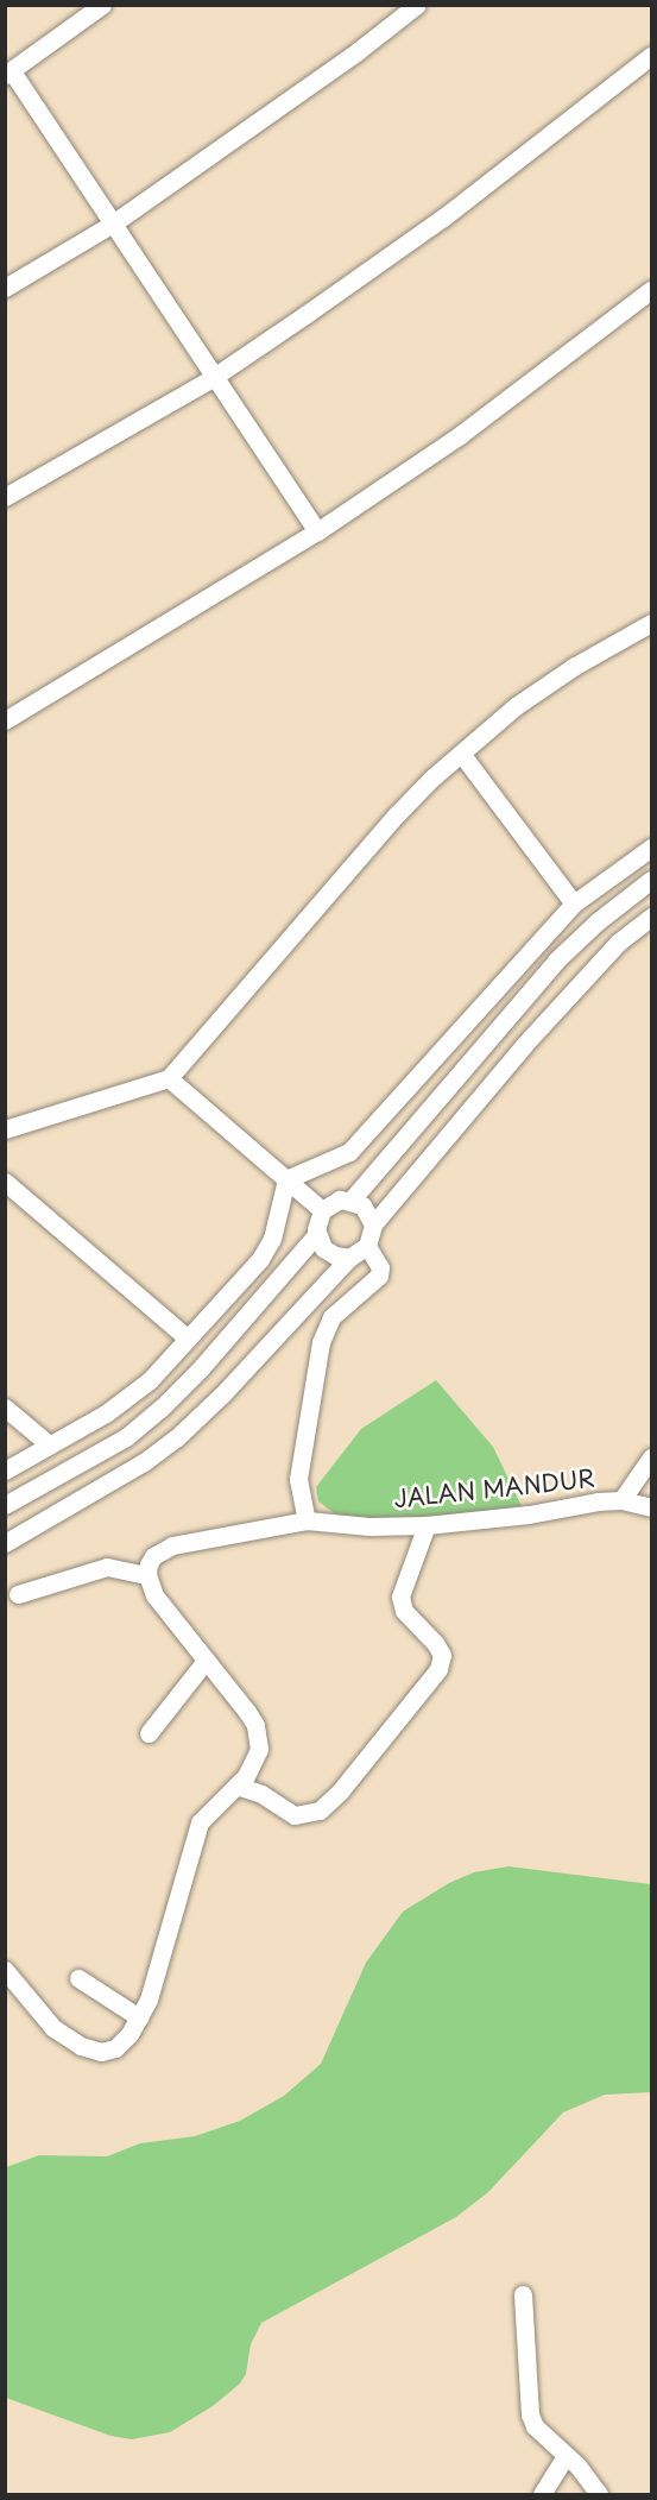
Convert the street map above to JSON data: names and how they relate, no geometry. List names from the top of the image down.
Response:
{
  "streets": {
    "street": ["JALAN MANDUR"]
  }
}
